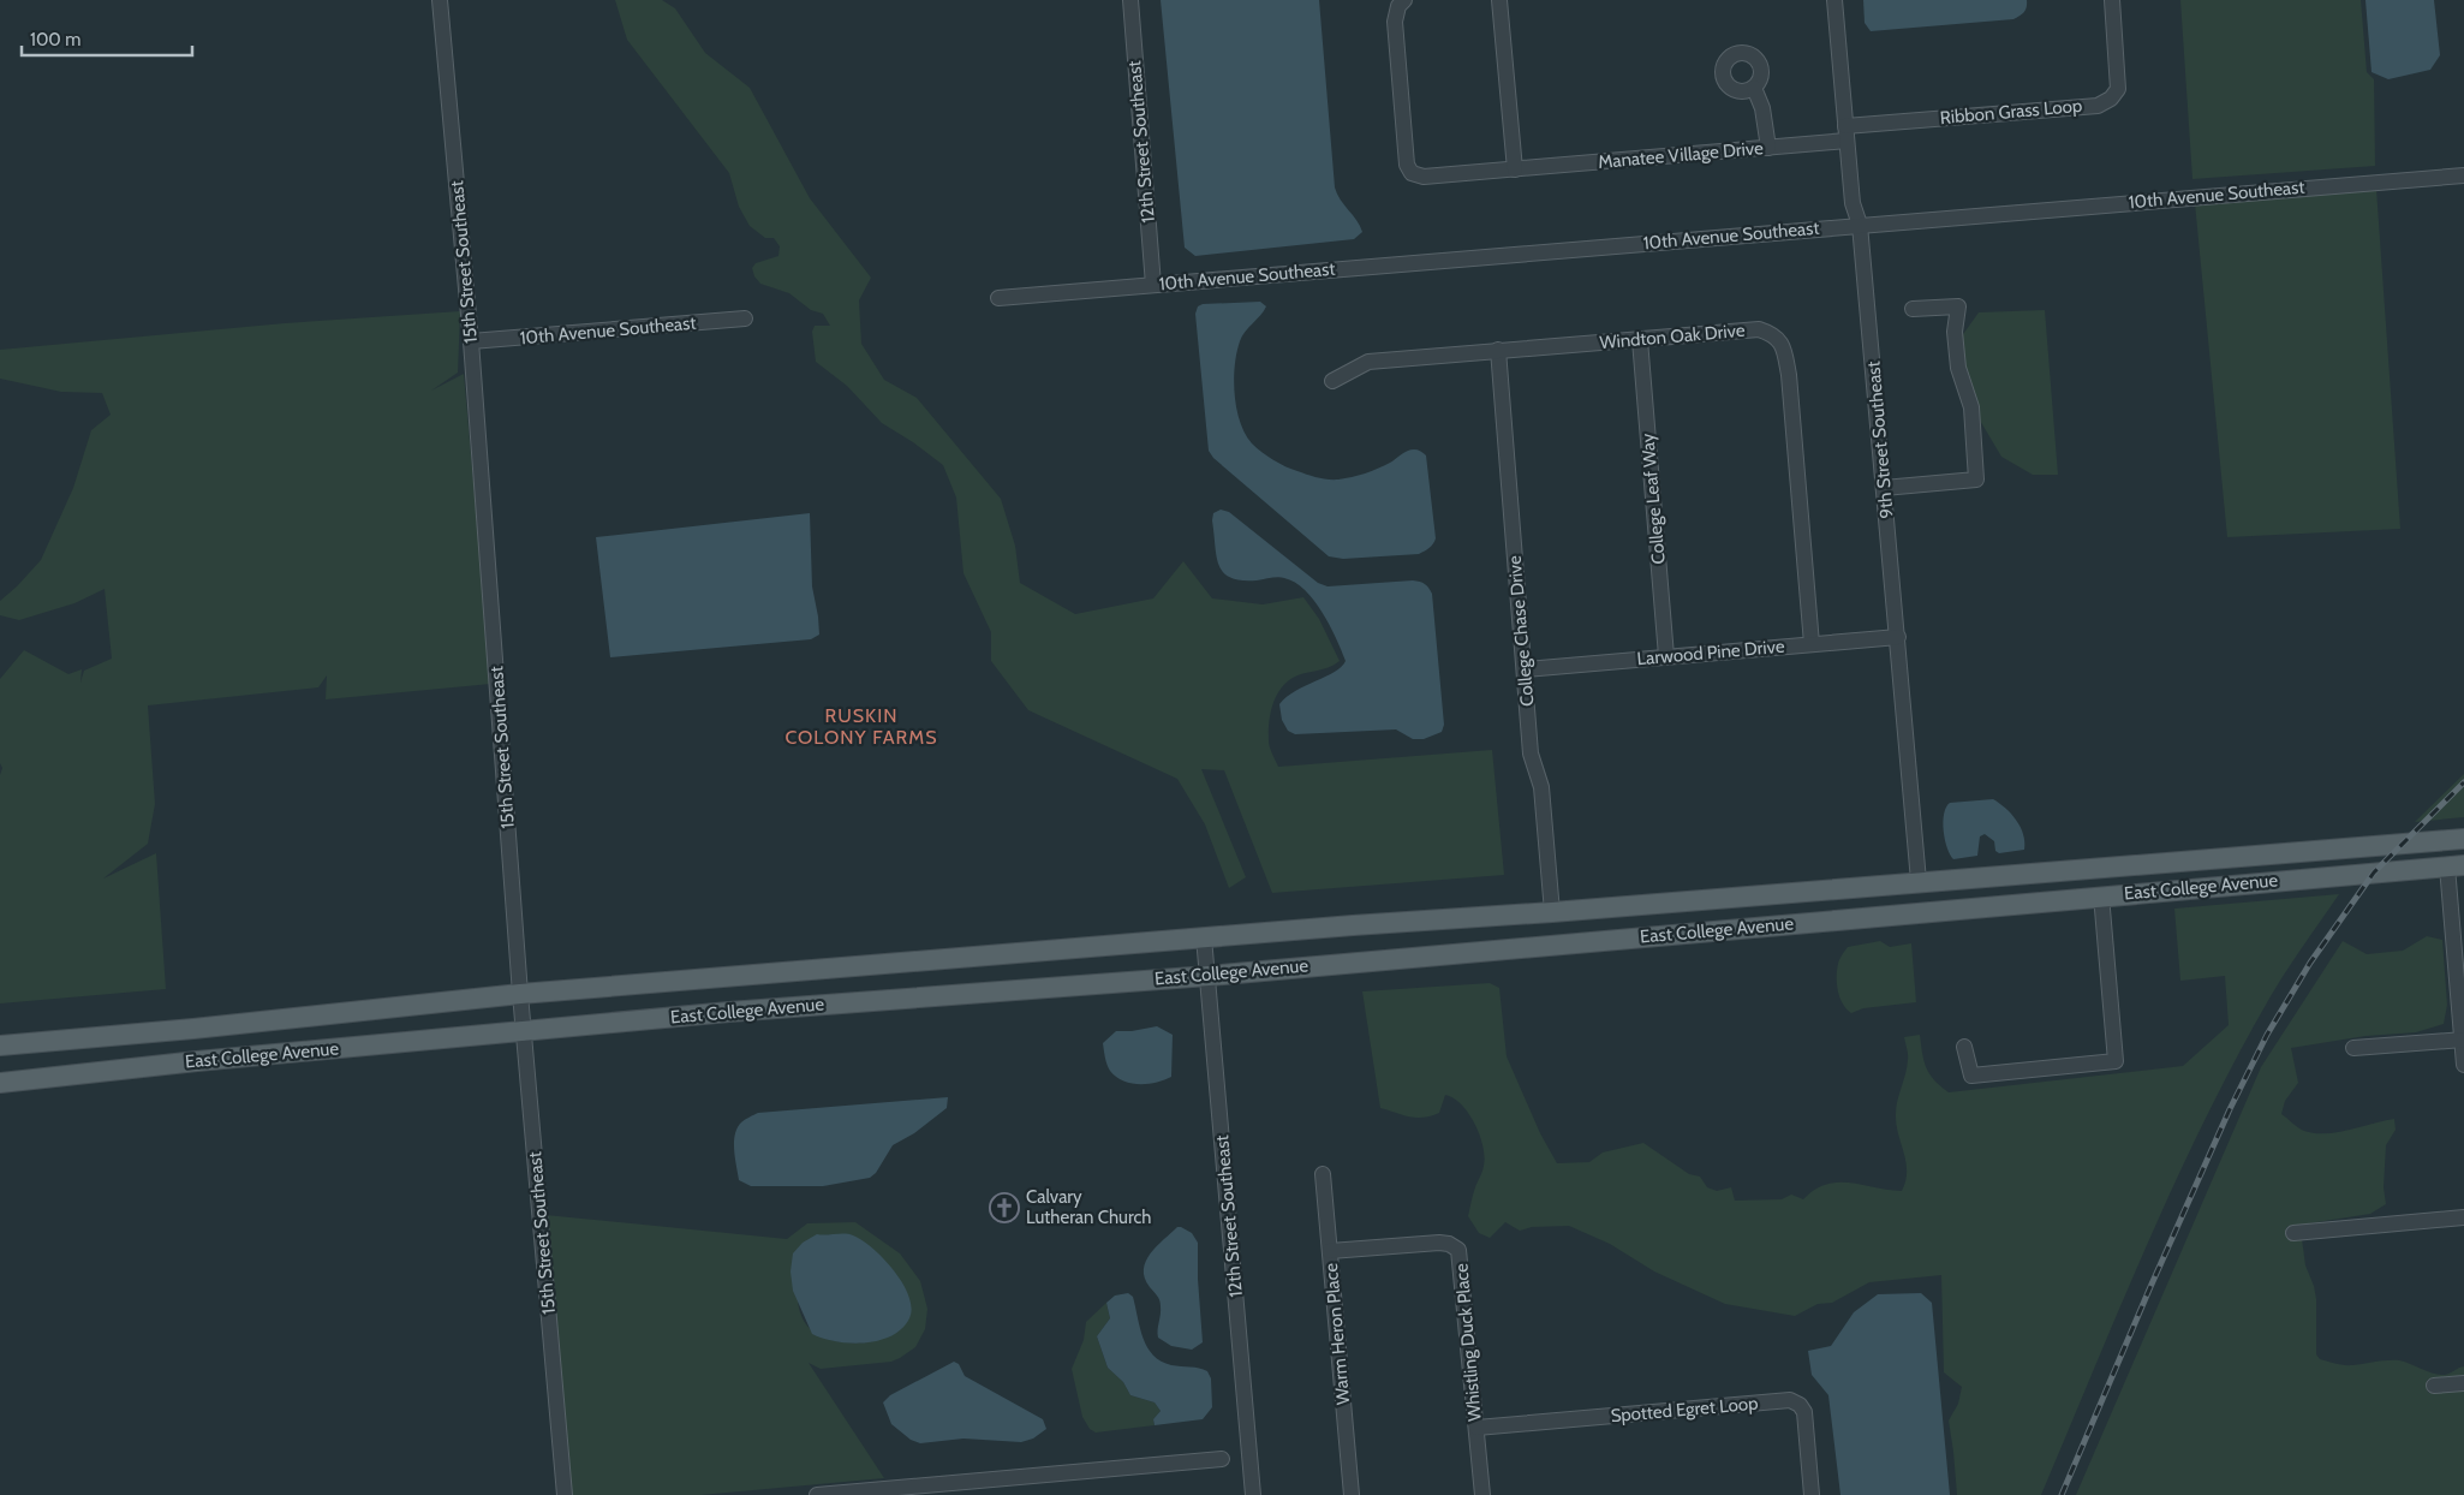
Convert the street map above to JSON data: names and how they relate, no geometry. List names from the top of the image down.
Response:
{
  "streets": {
    "main road": ["East College Avenue"],
    "street": [
      "Ribbon Grass Loop",
      "12th Street Southeast",
      "Manatee Village Drive",
      "10th Avenue Southeast",
      "15th Street Southeast",
      "Windton Oak Drive",
      "9th Street Southeast",
      "College Leaf Way",
      "College Chase Drive",
      "Larwood Pine Drive",
      "Warm Heron Place",
      "Whistling Duck Place",
      "Spotted Egret Loop"
    ]
  },
  "crossings": [
    ["Ribbon Grass Loop", "Manatee Village Drive"],
    ["Ribbon Grass Loop", "9th Street Southeast"],
    ["12th Street Southeast", "10th Avenue Southeast"],
    ["12th Street Southeast", "East College Avenue"],
    ["Manatee Village Drive", "9th Street Southeast"],
    ["10th Avenue Southeast", "15th Street Southeast"],
    ["10th Avenue Southeast", "9th Street Southeast"],
    ["15th Street Southeast", "East College Avenue"],
    ["Windton Oak Drive", "College Leaf Way"],
    ["Windton Oak Drive", "College Chase Drive"],
    ["Windton Oak Drive", "Larwood Pine Drive"],
    ["9th Street Southeast", "Larwood Pine Drive"],
    ["9th Street Southeast", "East College Avenue"],
    ["College Leaf Way", "Larwood Pine Drive"],
    ["College Chase Drive", "Larwood Pine Drive"],
    ["College Chase Drive", "East College Avenue"],
    ["Warm Heron Place", "Whistling Duck Place"],
    ["Whistling Duck Place", "Spotted Egret Loop"]
  ],
  "districts": ["RUSKIN COLONY FARMS"],
  "places": {
    "church": ["Calvary Lutheran Church"]
  },
  "scale_bar": "100 m"
}
